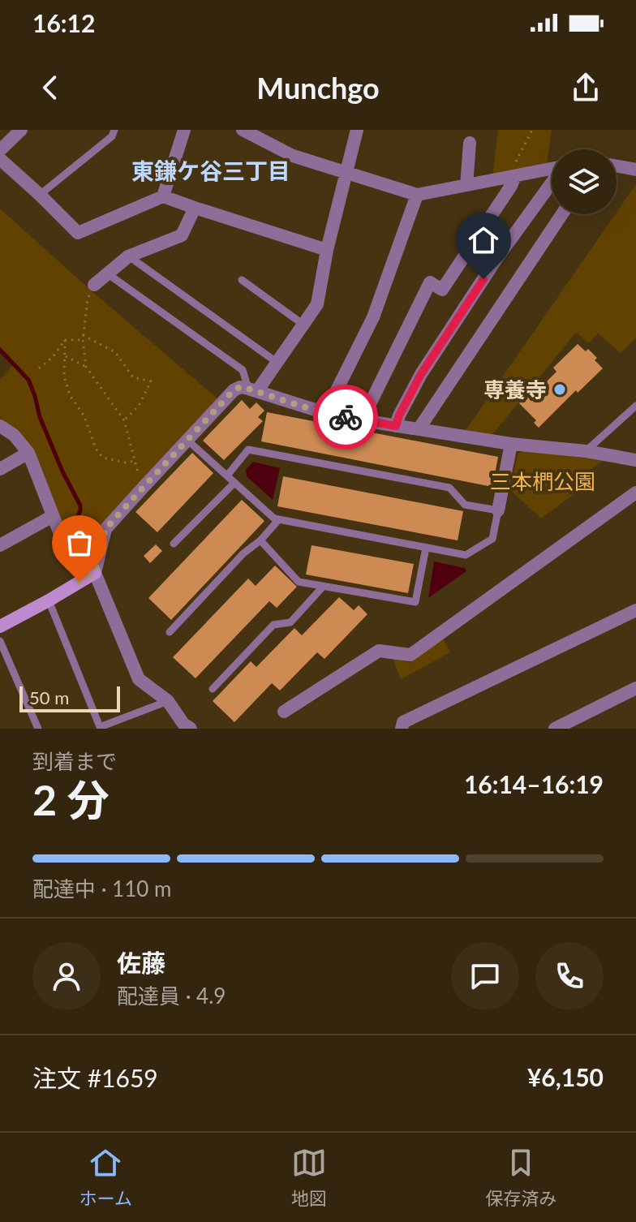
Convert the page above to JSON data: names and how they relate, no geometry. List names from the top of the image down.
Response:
{
  "districts": ["東鎌ケ谷三丁目"],
  "parks": ["三本椚公園"],
  "places": ["専養寺"],
  "scale_bar": "50 m",
  "page": {
    "status": "16:12",
    "header": "Munchgo",
    "scale": "50 m",
    "heading": ["2 分", "到着まで", "16:14–16:19"],
    "panel": [
      "佐藤",
      "配達員 · 4.9",
      "注文 #1659",
      "¥6,150"
    ],
    "bar": "配達中 · 110 m",
    "tabs": ["ホーム", "地図", "保存済み"]
  }
}
